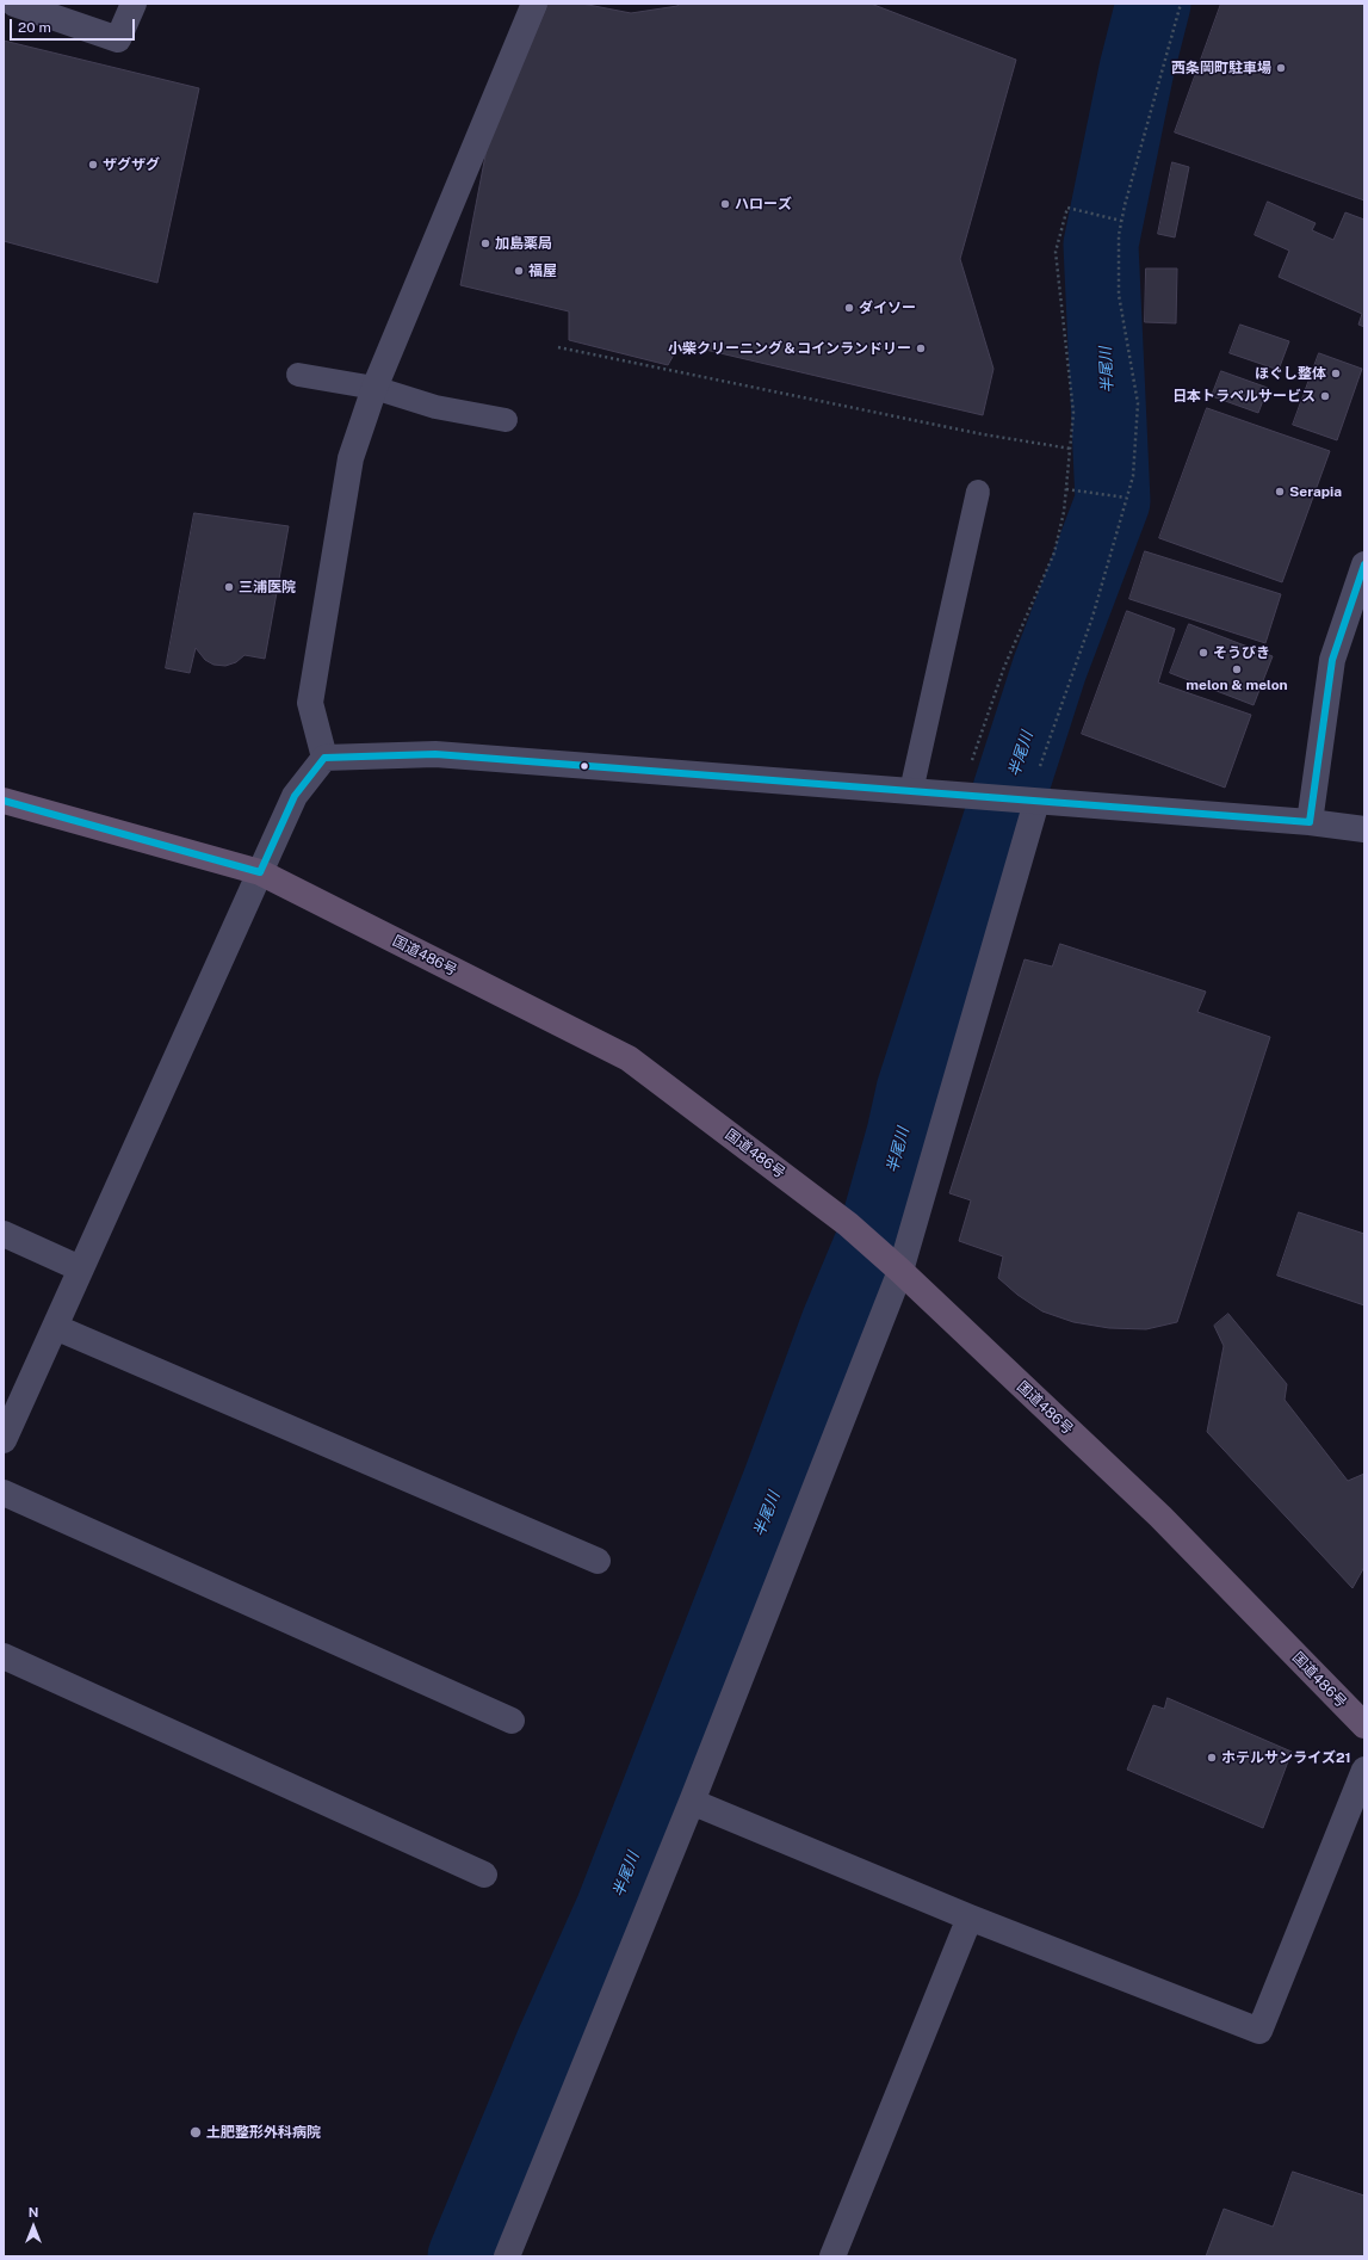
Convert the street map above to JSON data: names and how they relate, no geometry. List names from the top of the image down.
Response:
{
  "streets": {
    "highway": ["国道486号"]
  },
  "water": ["半尾川"],
  "places": [
    "西条岡町駐車場",
    "ザグザグ",
    "ハローズ",
    "加島薬局",
    "福屋",
    "ダイソー",
    "小柴クリーニング＆コインランドリー",
    "ほぐし整体",
    "日本トラベルサービス",
    "Serapia",
    "三浦医院",
    "そうびき",
    "melon & melon",
    "ホテルサンライズ21",
    "土肥整形外科病院"
  ],
  "scale_bar": "20 m",
  "north": "top"
}
